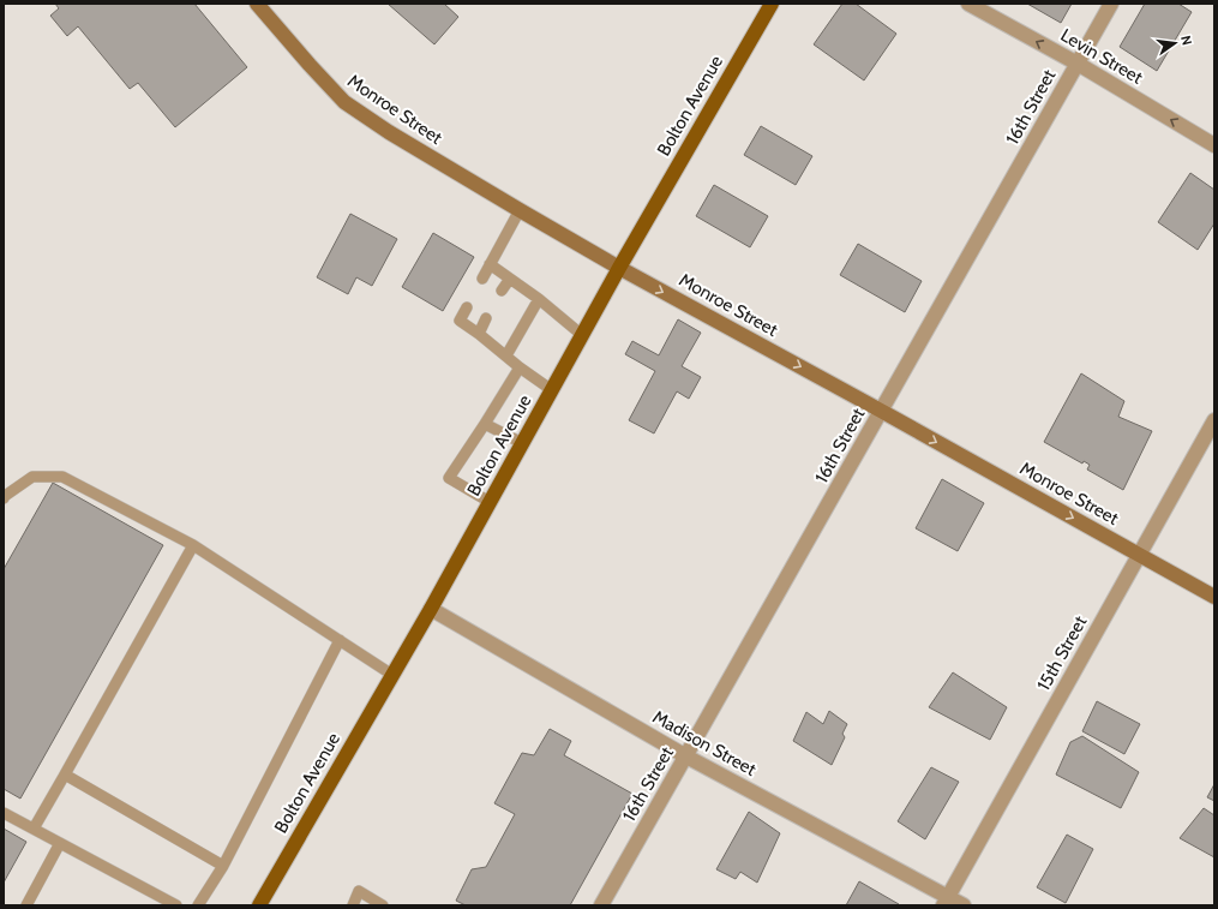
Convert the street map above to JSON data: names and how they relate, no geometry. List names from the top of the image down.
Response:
{
  "streets": {
    "main road": ["Bolton Avenue", "Monroe Street"],
    "street": [
      "Levin Street",
      "16th Street",
      "15th Street",
      "Madison Street"
    ]
  },
  "crossings": [
    ["Levin Street", "16th Street"],
    ["Bolton Avenue", "Monroe Street"],
    ["Bolton Avenue", "Madison Street"],
    ["16th Street", "Monroe Street"],
    ["16th Street", "Madison Street"],
    ["Monroe Street", "15th Street"],
    ["15th Street", "Madison Street"]
  ],
  "one_way": ["Levin Street", "Monroe Street"],
  "north": "right"
}
